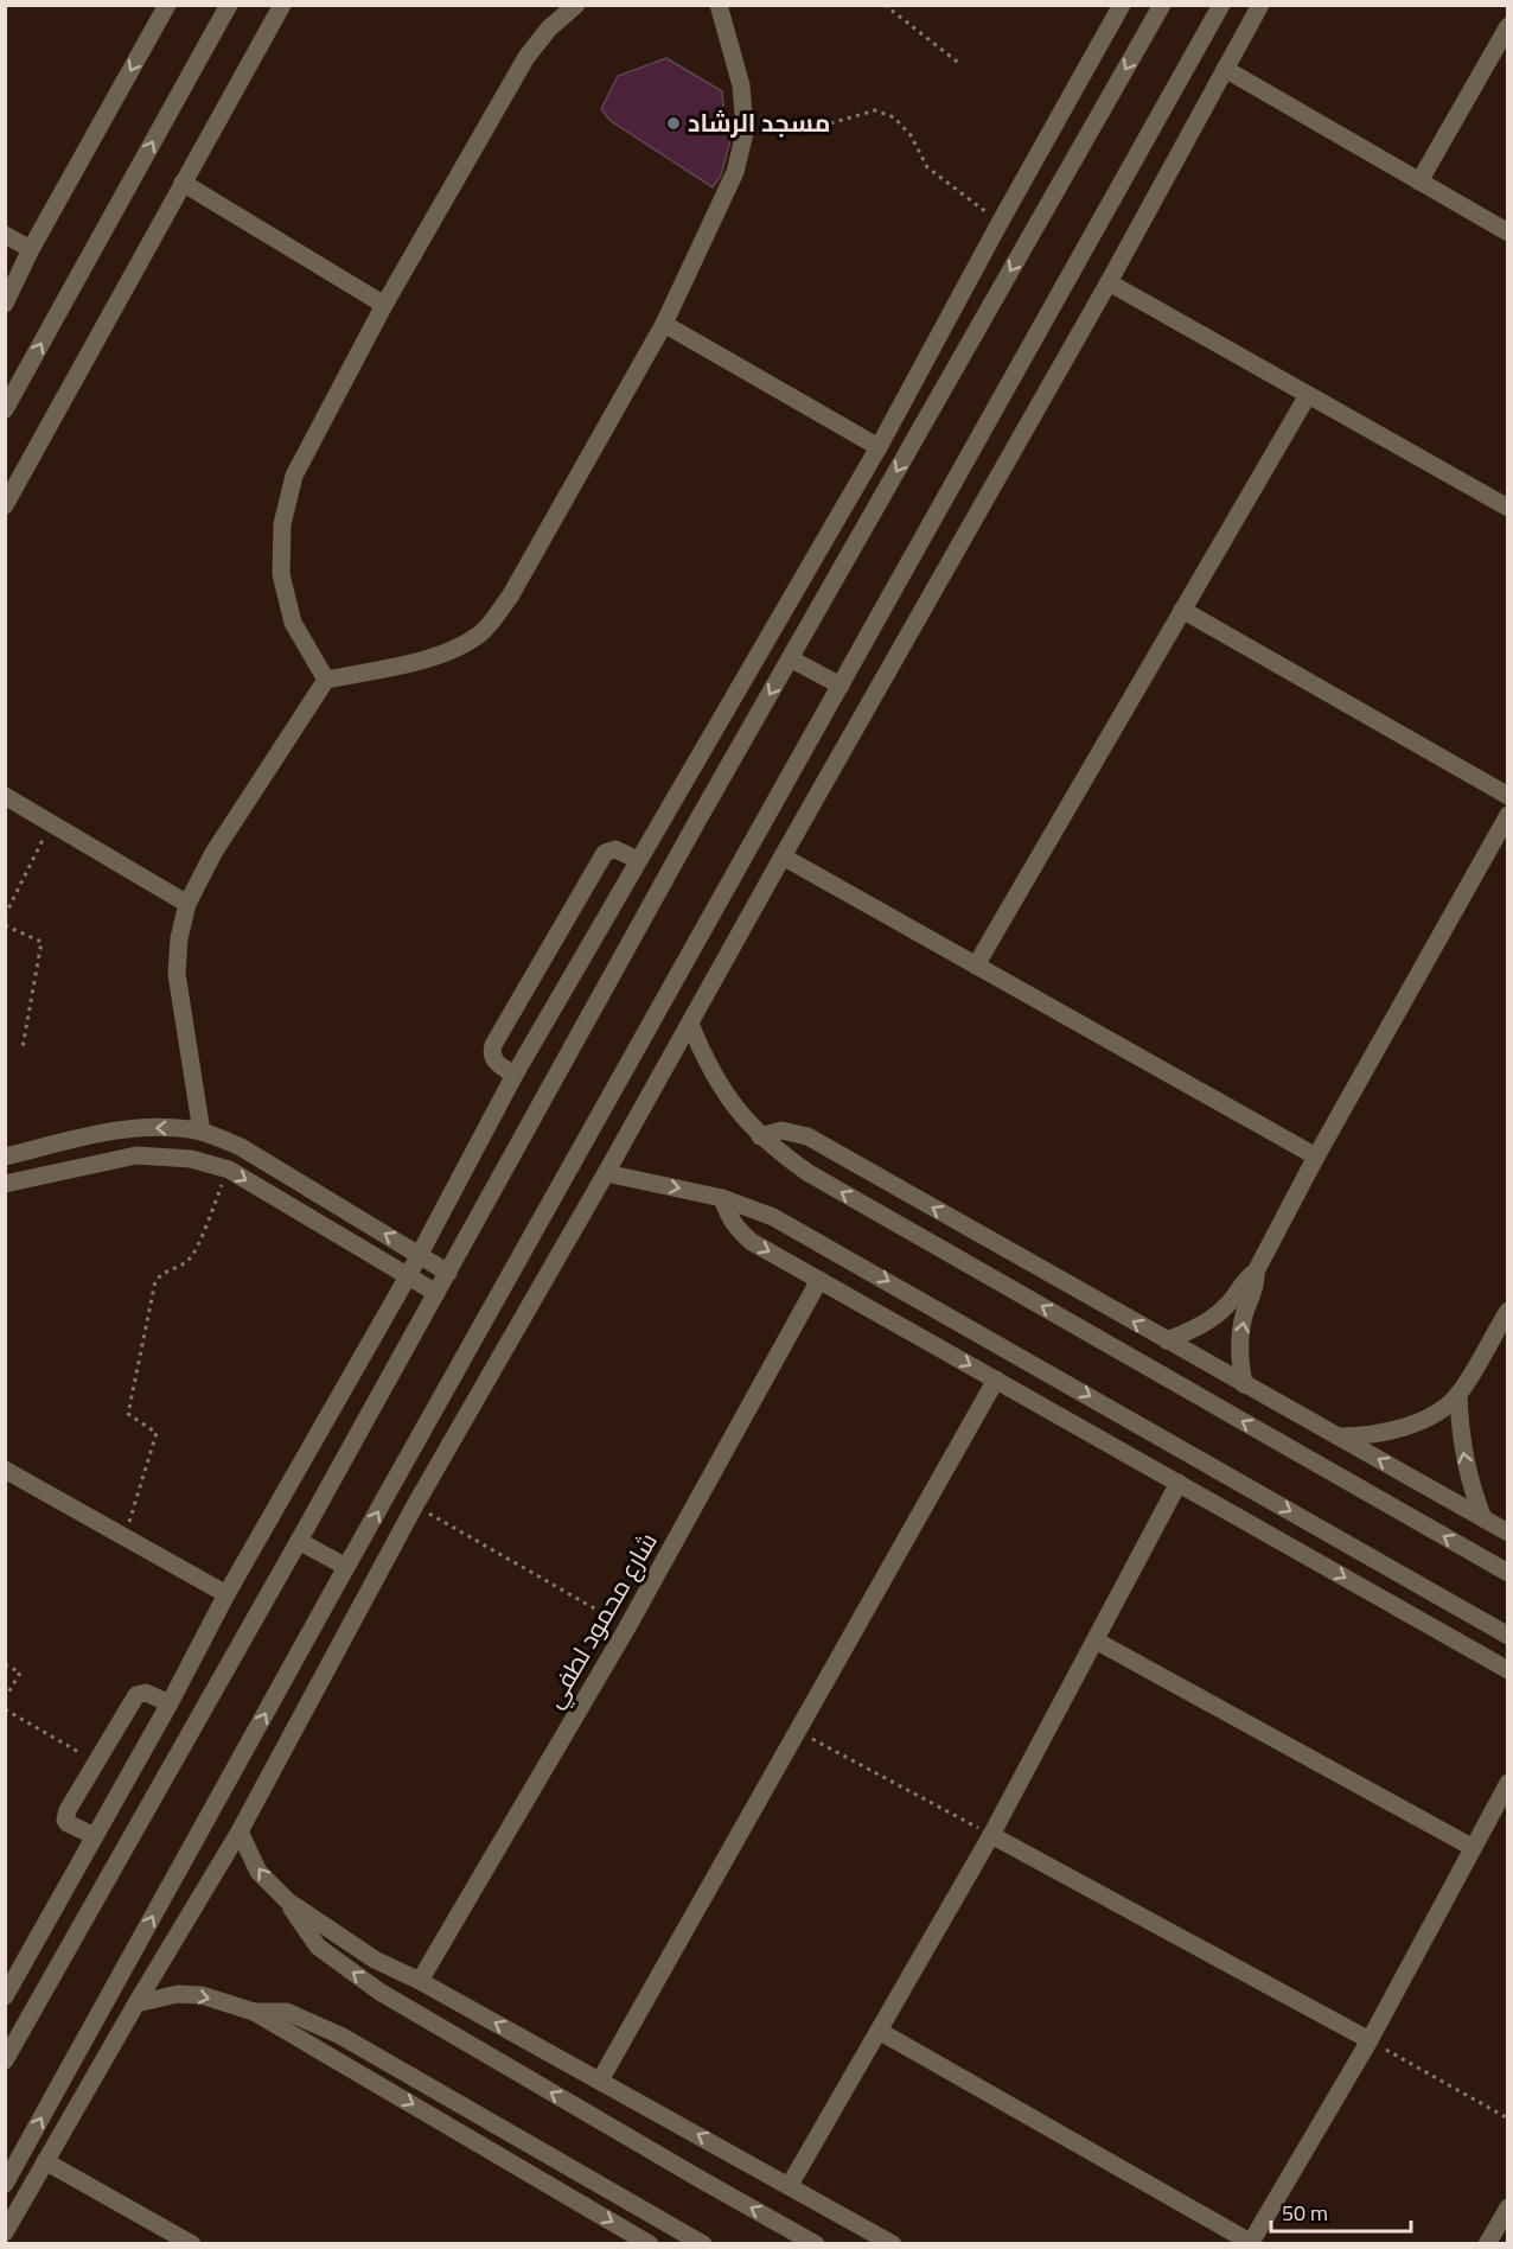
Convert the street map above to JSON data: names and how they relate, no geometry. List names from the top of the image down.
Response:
{
  "streets": {
    "street": ["شارع محمود لطفي"]
  },
  "places": ["مسجد الرشاد"],
  "scale_bar": "50 m"
}
